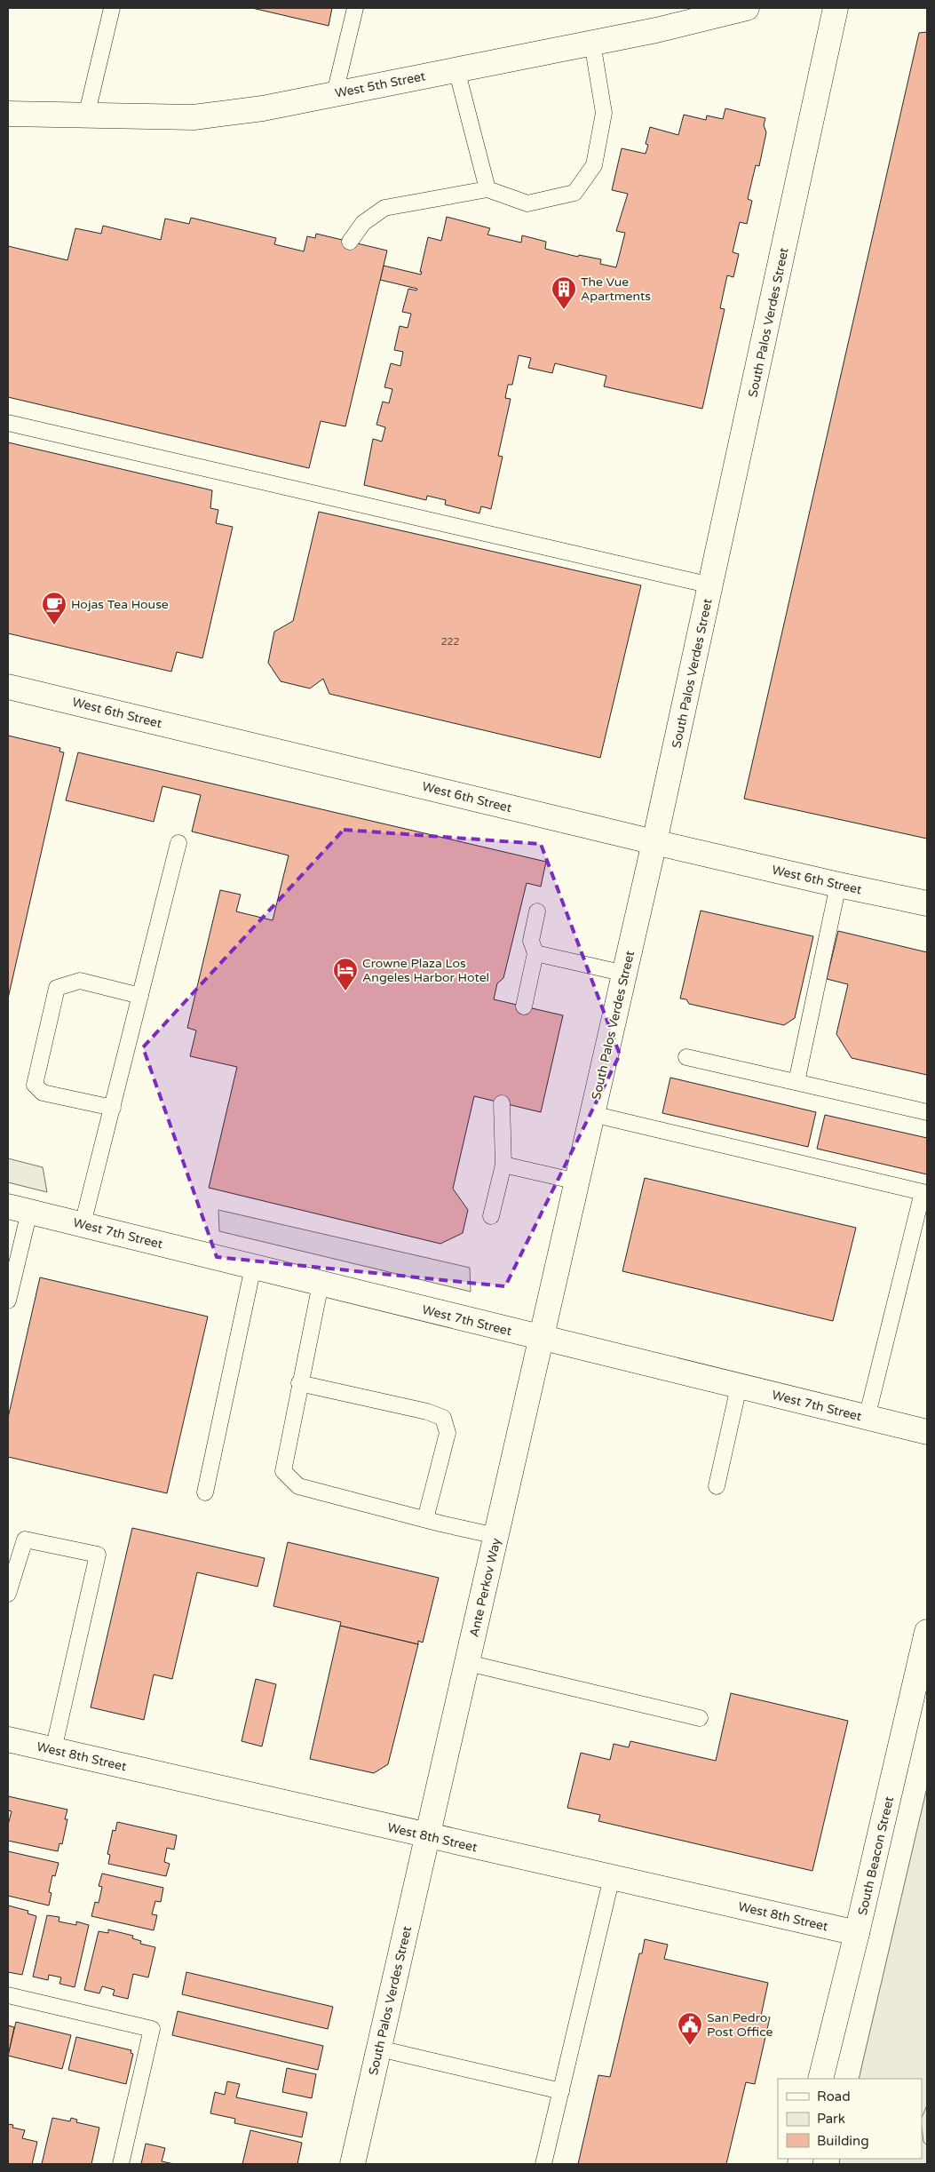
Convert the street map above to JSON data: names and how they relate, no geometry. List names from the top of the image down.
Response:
{
  "streets": {
    "street": [
      "West 5th Street",
      "South Palos Verdes Street",
      "West 6th Street",
      "West 7th Street",
      "Ante Perkov Way",
      "West 8th Street",
      "South Beacon Street"
    ]
  },
  "crossings": [
    ["South Palos Verdes Street", "West 6th Street"],
    ["South Palos Verdes Street", "West 7th Street"],
    ["South Palos Verdes Street", "Ante Perkov Way"],
    ["South Palos Verdes Street", "West 8th Street"],
    ["West 7th Street", "Ante Perkov Way"],
    ["Ante Perkov Way", "West 8th Street"],
    ["West 8th Street", "South Beacon Street"]
  ],
  "places": {
    "building": ["The Vue Apartments"],
    "cafe": ["Hojas Tea House"],
    "hotel": ["Crowne Plaza Los Angeles Harbor Hotel"],
    "public building": ["San Pedro Post Office"]
  },
  "house_numbers": ["222"],
  "legend": ["Road", "Park", "Building"]
}
